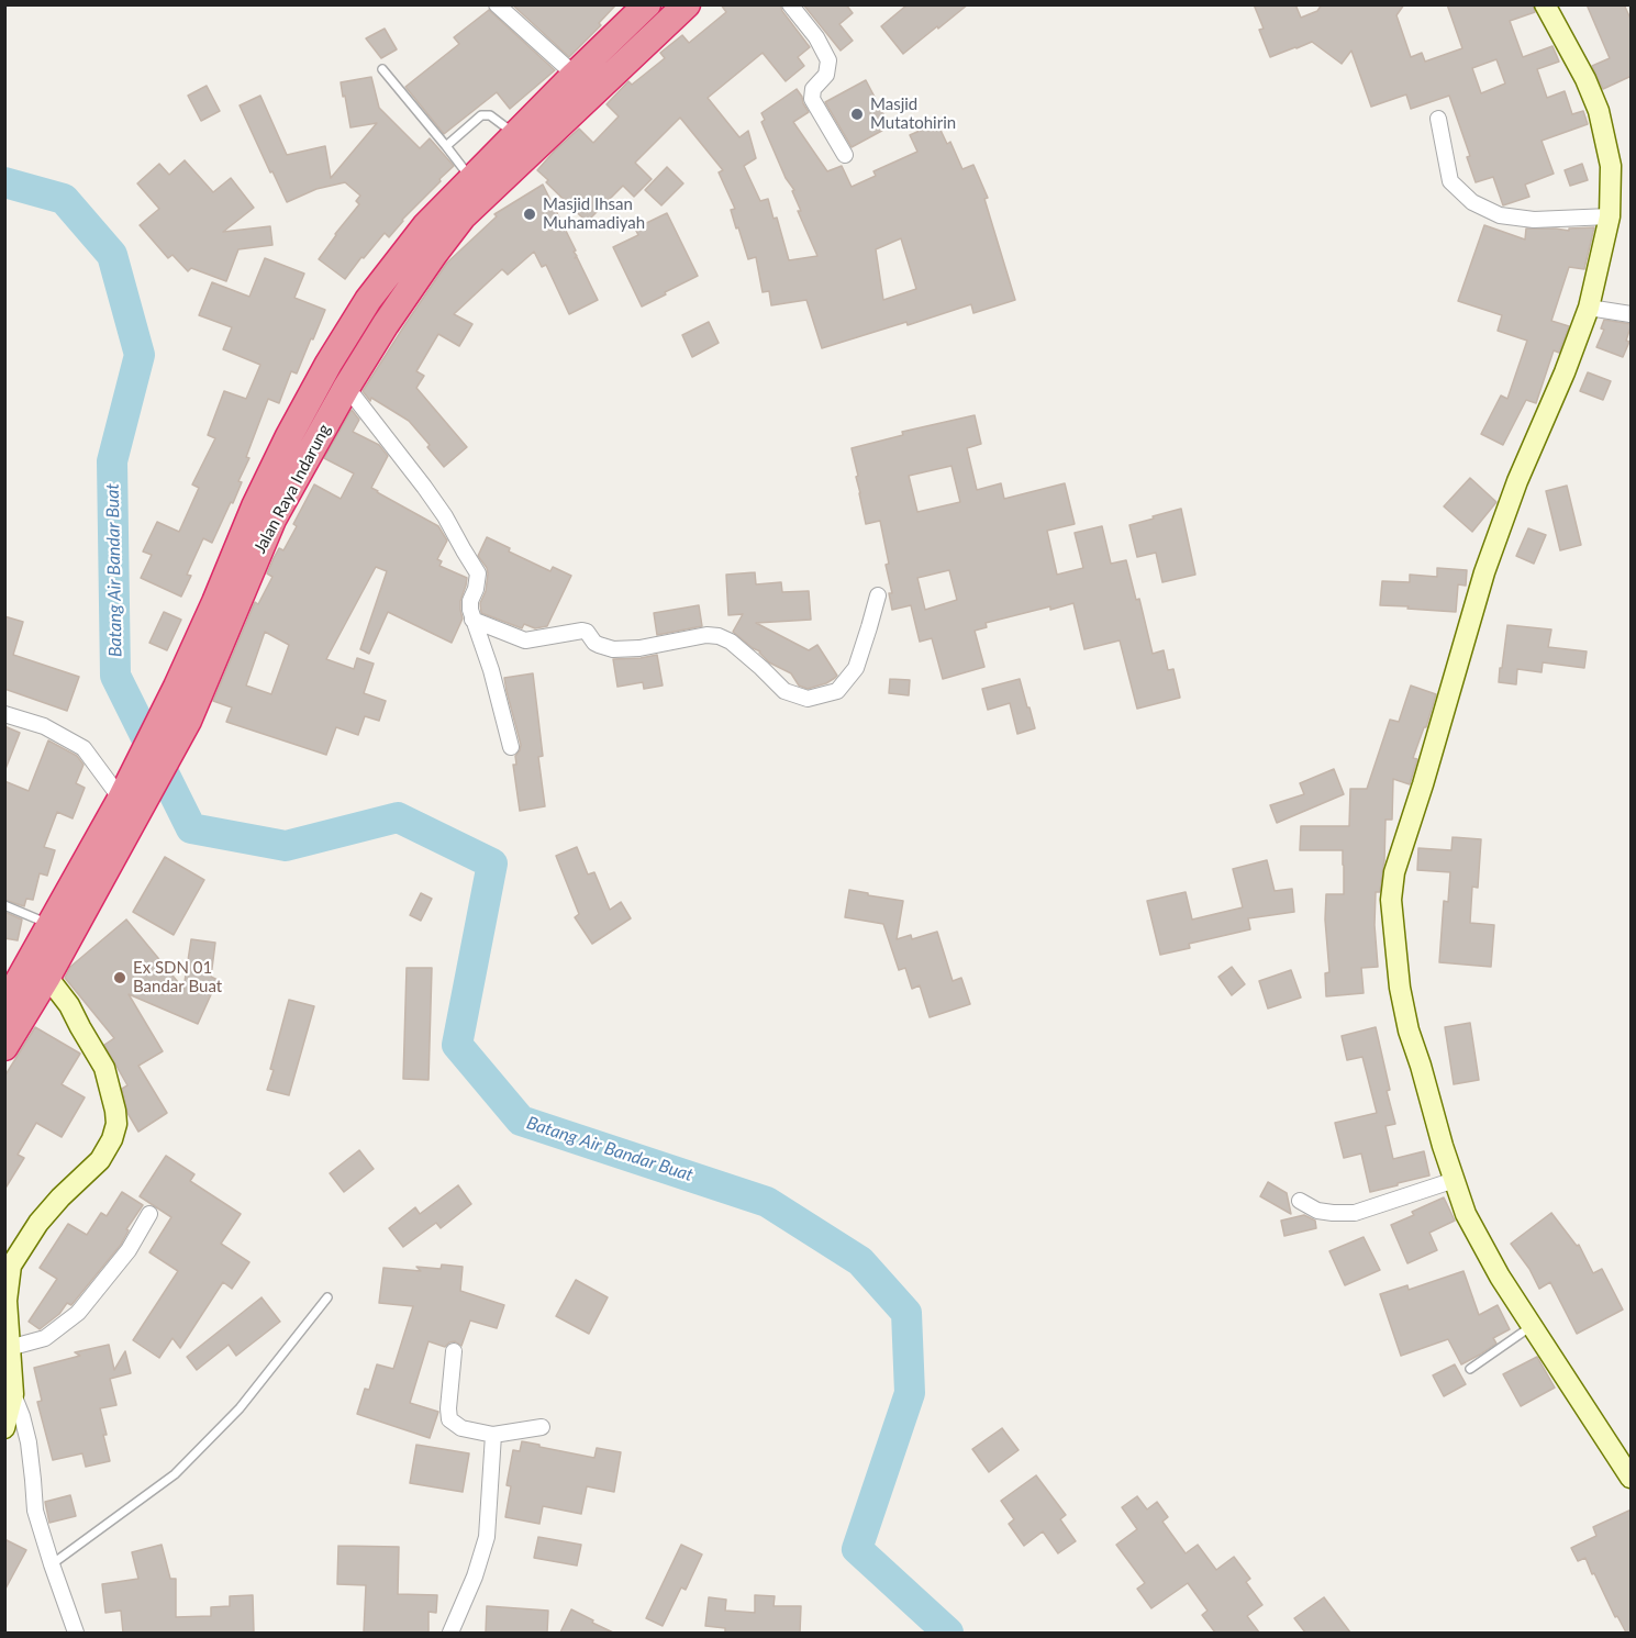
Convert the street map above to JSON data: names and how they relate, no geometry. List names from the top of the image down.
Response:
{
  "streets": {
    "highway": ["Jalan Raya Indarung"]
  },
  "water": ["Batang Air Bandar Buat"],
  "places": ["Masjid Mutatohirin", "Masjid Ihsan Muhamadiyah", "Ex SDN 01 Bandar Buat"]
}
